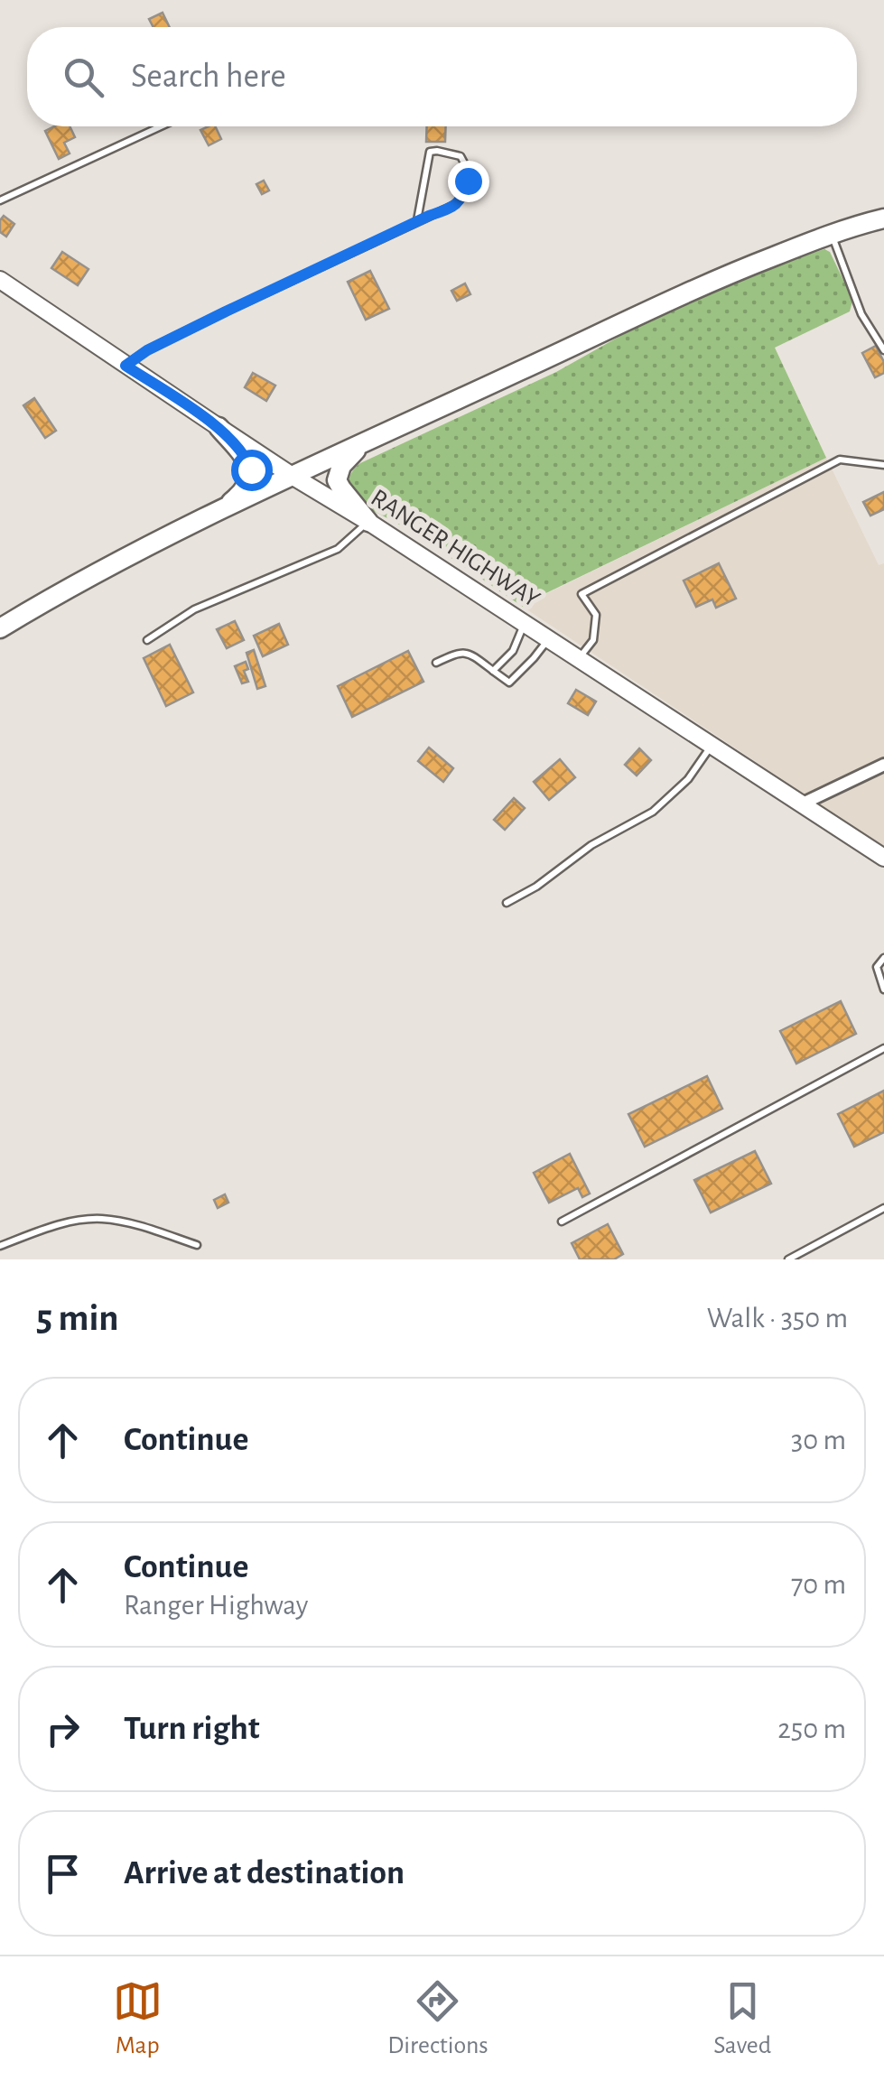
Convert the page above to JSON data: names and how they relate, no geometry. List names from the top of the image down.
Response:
{
  "streets": {
    "main road": ["RANGER HIGHWAY"]
  },
  "page": {
    "search": "Search here",
    "heading": ["5 min", "Walk · 350 m"],
    "list": [
      ["Continue", "30 m"],
      ["Continue", "Ranger Highway", "70 m"],
      ["Turn right", "250 m"],
      "Arrive at destination"
    ],
    "nav": ["Map", "Directions", "Saved"]
  }
}
